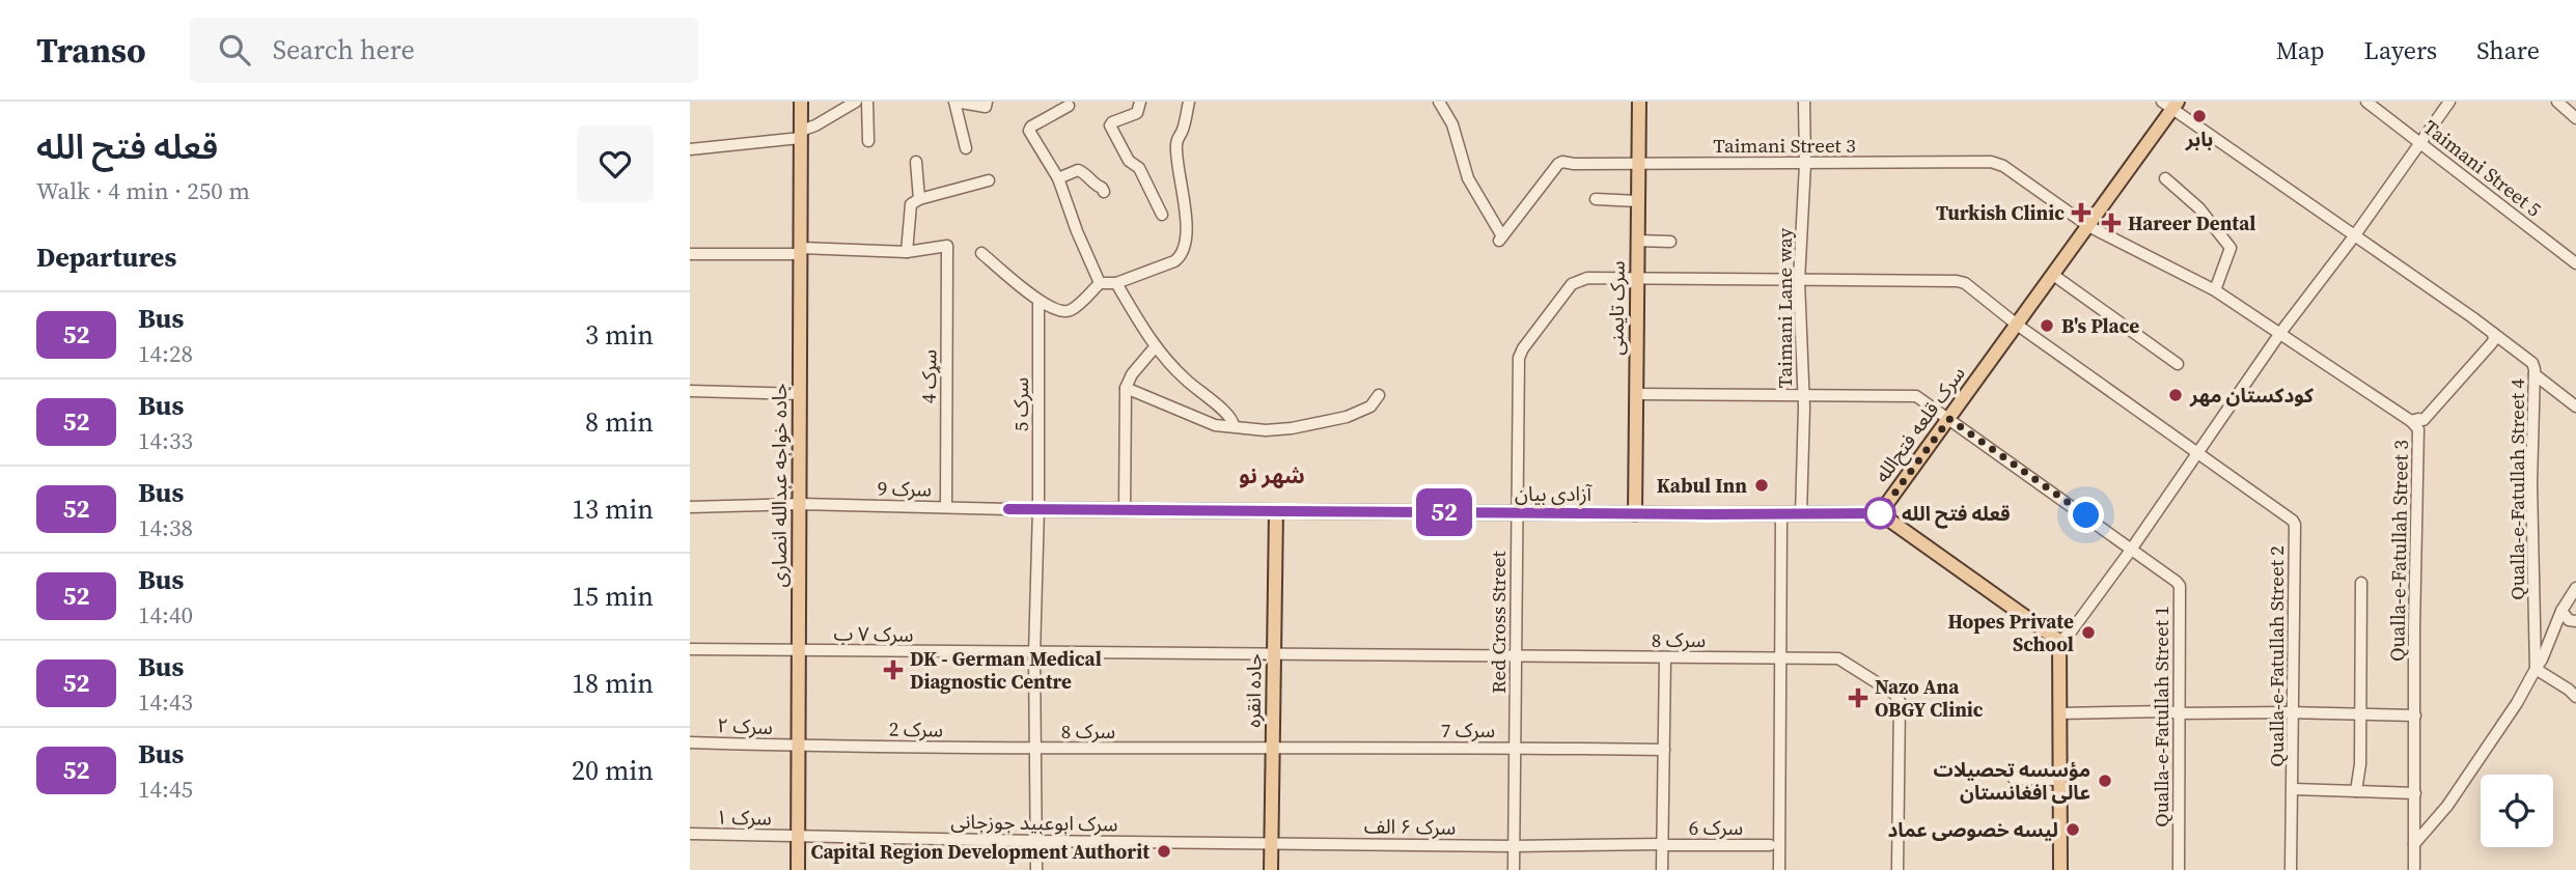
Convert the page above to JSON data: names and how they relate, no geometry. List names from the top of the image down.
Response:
{
  "streets": {
    "main road": [
      "سرک تایمنی",
      "سرک قلعه فتح‌الله",
      "جاده خواجه عبدالله انصاری",
      "آزادی بیان",
      "جاده انقره"
    ],
    "street": [
      "Taimani Street 3",
      "Taimani Street 5",
      "Taimani Lane way",
      "سړک 4",
      "سرک 5",
      "سرک 9",
      "Qualla-e-Fatullah Street 4",
      "Qualla-e-Fatullah Street 3",
      "Red Cross Street",
      "سرک ۷ ب",
      "سرک 8",
      "Qualla-e-Fatullah Street 2",
      "Qualla-e-Fatullah Street 1",
      "سرک ۲",
      "سرک 2",
      "سرک 7",
      "سرک ۱",
      "سرک ابوعبید جوزجانی",
      "سرک ۶ الف",
      "سرک 6"
    ]
  },
  "crossings": [
    ["Taimani Street 3", "سرک تایمنی"],
    ["Taimani Street 3", "Taimani Lane way"],
    ["Taimani Street 3", "سرک قلعه فتح‌الله"],
    ["Taimani Street 3", "Qualla-e-Fatullah Street 3"],
    ["سرک تایمنی", "آزادی بیان"],
    ["سرک تایمنی", "Red Cross Street"],
    ["سرک تایمنی", "Qualla-e-Fatullah Street 1"],
    ["Taimani Lane way", "آزادی بیان"],
    ["Taimani Lane way", "Red Cross Street"],
    ["Taimani Lane way", "Qualla-e-Fatullah Street 2"],
    ["Taimani Lane way", "Qualla-e-Fatullah Street 1"],
    ["سړک 4", "سرک 9"],
    ["سرک 5", "آزادی بیان"],
    ["سرک 5", "سرک ۷ ب"],
    ["سرک 5", "سرک 8"],
    ["سرک 5", "سرک 2"],
    ["سرک 5", "سرک ابوعبید جوزجانی"],
    ["سرک قلعه فتح‌الله", "Qualla-e-Fatullah Street 4"],
    ["سرک قلعه فتح‌الله", "آزادی بیان"],
    ["سرک قلعه فتح‌الله", "Qualla-e-Fatullah Street 3"],
    ["سرک قلعه فتح‌الله", "Qualla-e-Fatullah Street 2"],
    ["سرک قلعه فتح‌الله", "Qualla-e-Fatullah Street 1"],
    ["جاده خواجه عبدالله انصاری", "سرک 9"],
    ["جاده خواجه عبدالله انصاری", "سرک ۷ ب"],
    ["جاده خواجه عبدالله انصاری", "سرک ۲"],
    ["جاده خواجه عبدالله انصاری", "سرک 2"],
    ["جاده خواجه عبدالله انصاری", "سرک ۱"],
    ["جاده خواجه عبدالله انصاری", "سرک ابوعبید جوزجانی"],
    ["سرک 9", "آزادی بیان"],
    ["Qualla-e-Fatullah Street 4", "Qualla-e-Fatullah Street 3"],
    ["آزادی بیان", "Red Cross Street"],
    ["آزادی بیان", "جاده انقره"],
    ["Red Cross Street", "سرک 8"],
    ["Red Cross Street", "Qualla-e-Fatullah Street 2"],
    ["Red Cross Street", "سرک 7"],
    ["Red Cross Street", "سرک ۶ الف"],
    ["سرک ۷ ب", "سرک 8"],
    ["سرک ۷ ب", "جاده انقره"],
    ["سرک 8", "جاده انقره"],
    ["سرک 8", "سرک 2"],
    ["سرک 8", "سرک 7"],
    ["جاده انقره", "سرک 7"],
    ["جاده انقره", "سرک ابوعبید جوزجانی"],
    ["جاده انقره", "سرک ۶ الف"],
    ["سرک ۲", "سرک 2"],
    ["سرک ۱", "سرک ابوعبید جوزجانی"],
    ["سرک ابوعبید جوزجانی", "سرک ۶ الف"],
    ["سرک ۶ الف", "سرک 6"]
  ],
  "districts": ["شهر نو"],
  "places": {
    "other": [
      "بابر",
      "B's Place",
      "کودکستان مهر",
      "Kabul Inn",
      "قعله فتح الله",
      "Hopes Private School",
      "مؤسسه تحصیلات عالی افغانستان",
      "لیسه خصوصی عماد",
      "Capital Region Development Authorit"
    ],
    "health": [
      "Turkish Clinic",
      "Hareer Dental",
      "DK - German Medical Diagnostic Centre",
      "Nazo Ana OBGY Clinic"
    ]
  },
  "lines": ["bus line 52"],
  "page": {
    "header": "Transo",
    "search": "Search here",
    "nav": ["Map", "Layers", "Share"],
    "heading": [
      ["قعله فتح الله", "Walk · 4 min · 250 m"],
      "Departures"
    ],
    "on_map": "52",
    "list": [
      {
        "mark": "52",
        "name": "Bus",
        "note": "14:28",
        "value": "3 min"
      },
      {
        "mark": "52",
        "name": "Bus",
        "note": "14:33",
        "value": "8 min"
      },
      {
        "mark": "52",
        "name": "Bus",
        "note": "14:38",
        "value": "13 min"
      },
      {
        "mark": "52",
        "name": "Bus",
        "note": "14:40",
        "value": "15 min"
      },
      {
        "mark": "52",
        "name": "Bus",
        "note": "14:43",
        "value": "18 min"
      },
      {
        "mark": "52",
        "name": "Bus",
        "note": "14:45",
        "value": "20 min"
      }
    ]
  }
}
